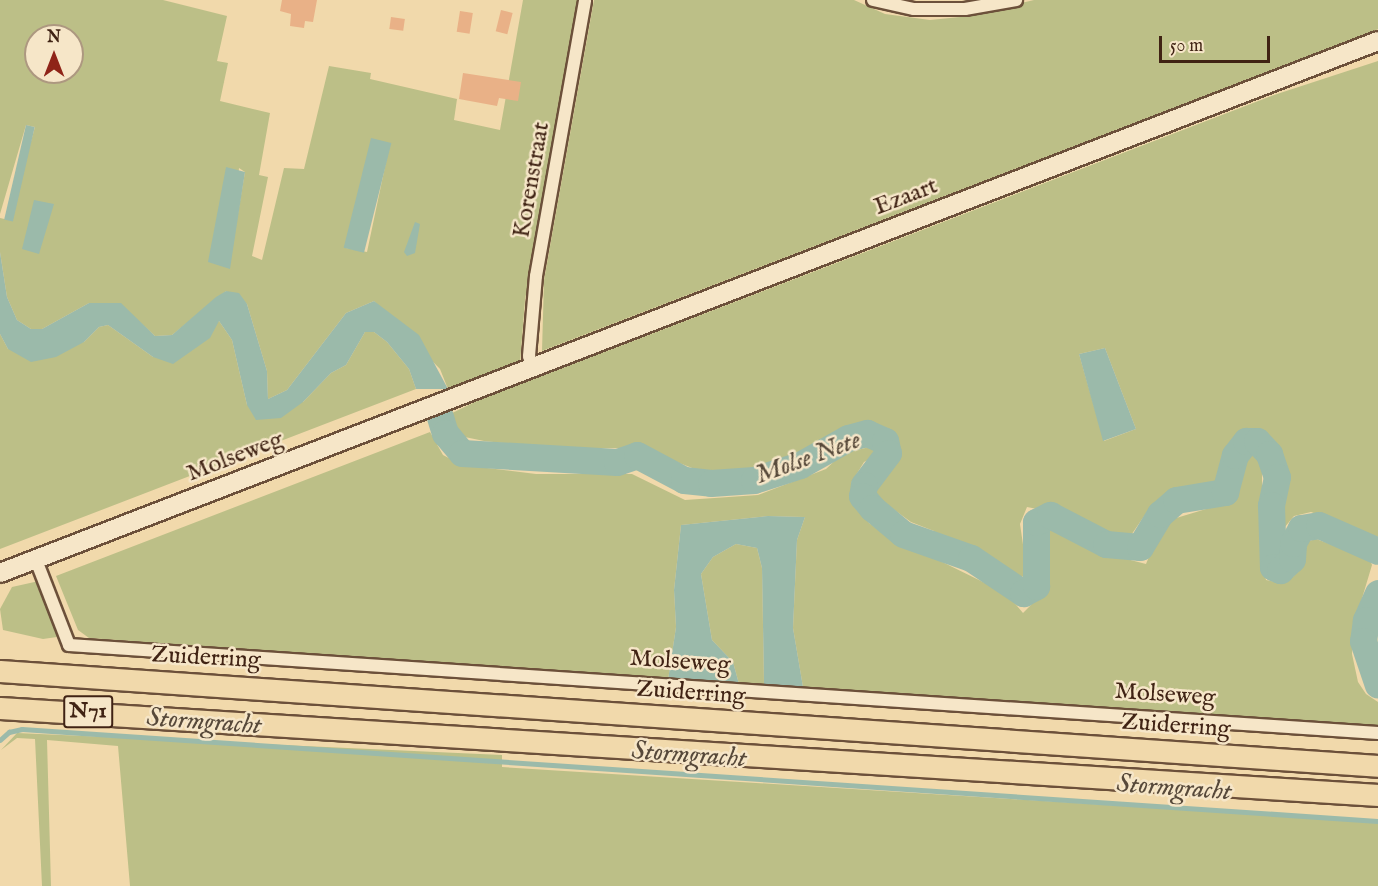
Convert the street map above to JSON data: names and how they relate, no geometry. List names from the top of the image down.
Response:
{
  "streets": {
    "highway": ["Zuiderring", "N71"],
    "main road": ["Ezaart", "Molseweg"],
    "street": ["Korenstraat"]
  },
  "crossings": [
    ["Korenstraat", "Ezaart"],
    ["Ezaart", "Molseweg"]
  ],
  "water": ["Molse Nete", "Stormgracht"],
  "scale_bar": "50 m",
  "north": "top"
}
